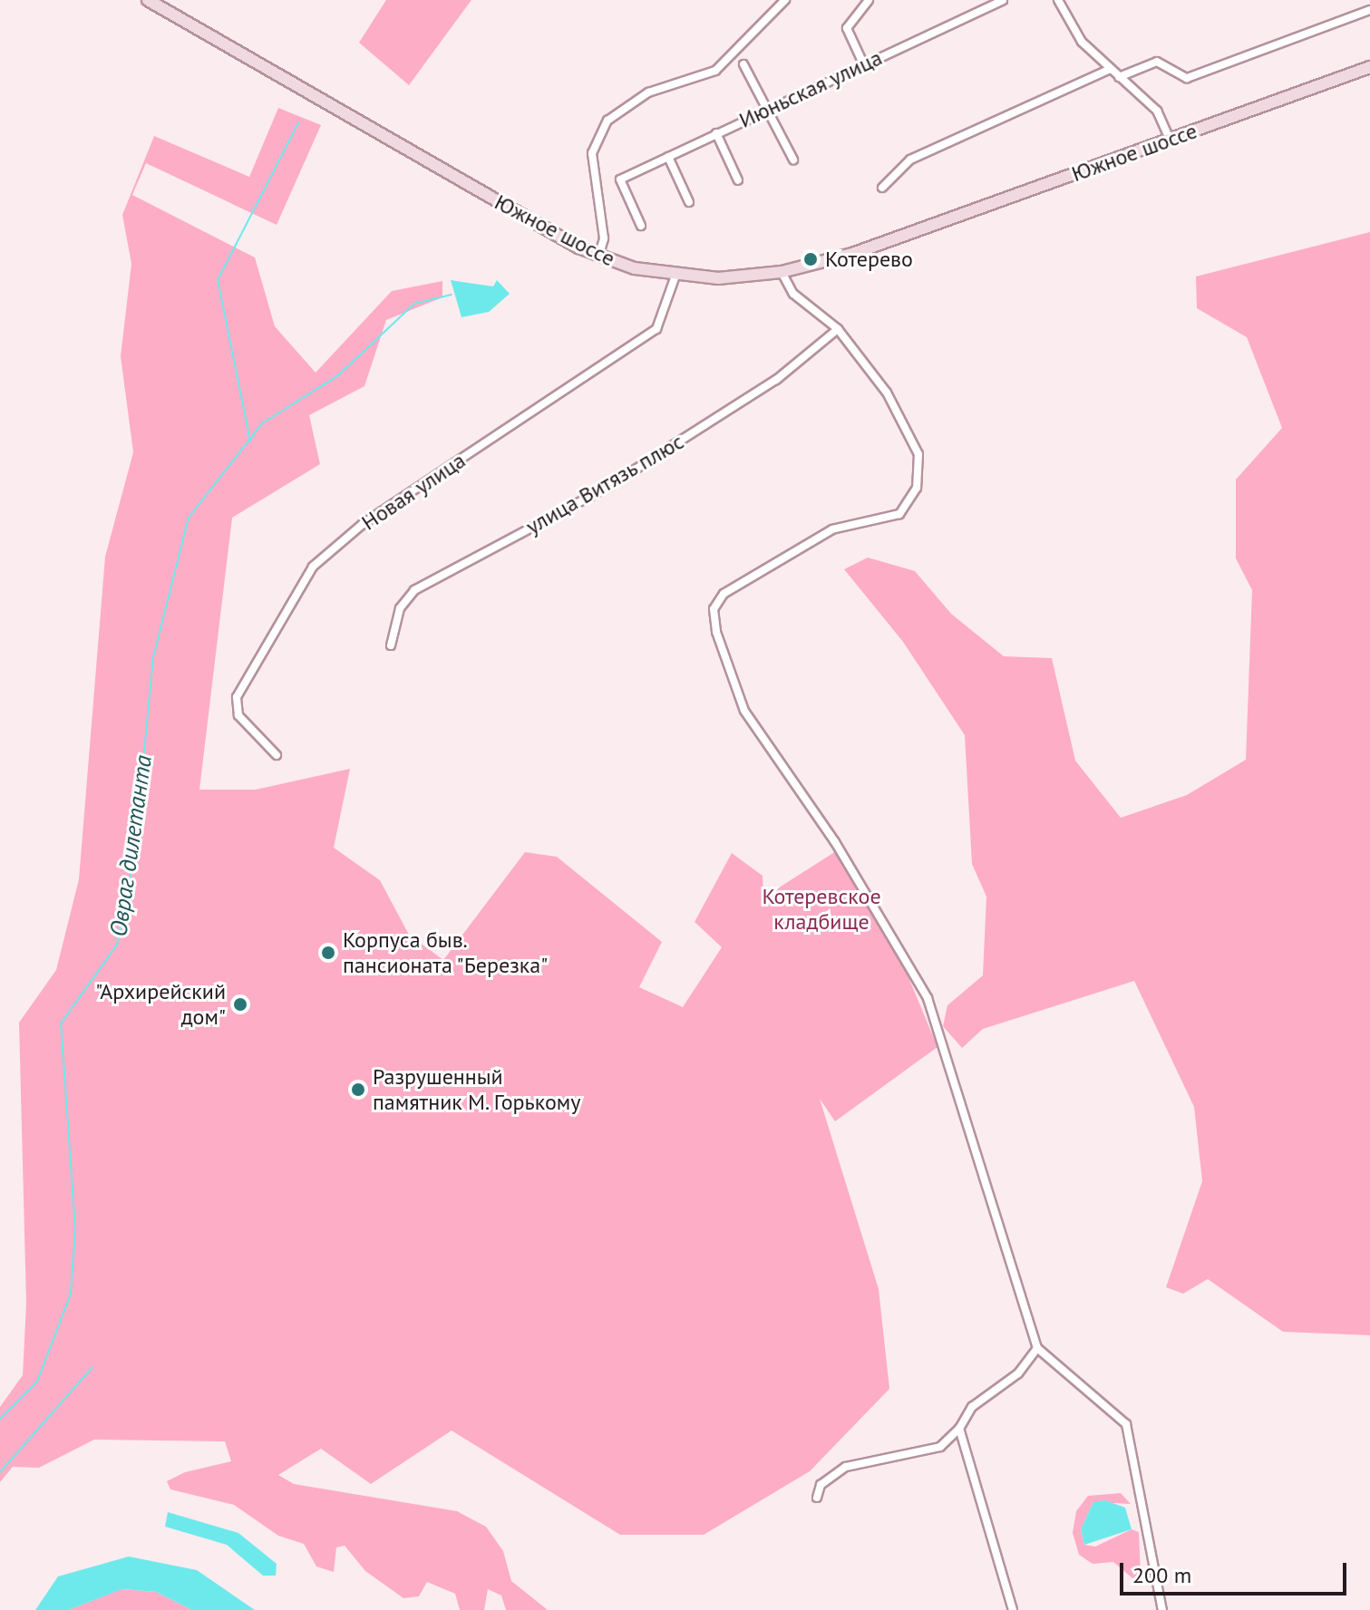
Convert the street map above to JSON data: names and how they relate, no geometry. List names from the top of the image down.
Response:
{
  "streets": {
    "main road": ["Южное шоссе"],
    "street": ["Июньская улица", "улица Витязь плюс", "Новая улица"]
  },
  "crossings": [
    ["Южное шоссе", "Новая улица"]
  ],
  "water": ["Овраг дилетанта"],
  "parks": ["Котеревское кладбище"],
  "places": [
    "Котерево",
    "Корпуса быв. пансионата \"Березка\"",
    "\"Архирейский дом\"",
    "Разрушенный памятник М. Горькому"
  ],
  "scale_bar": "200 m"
}
